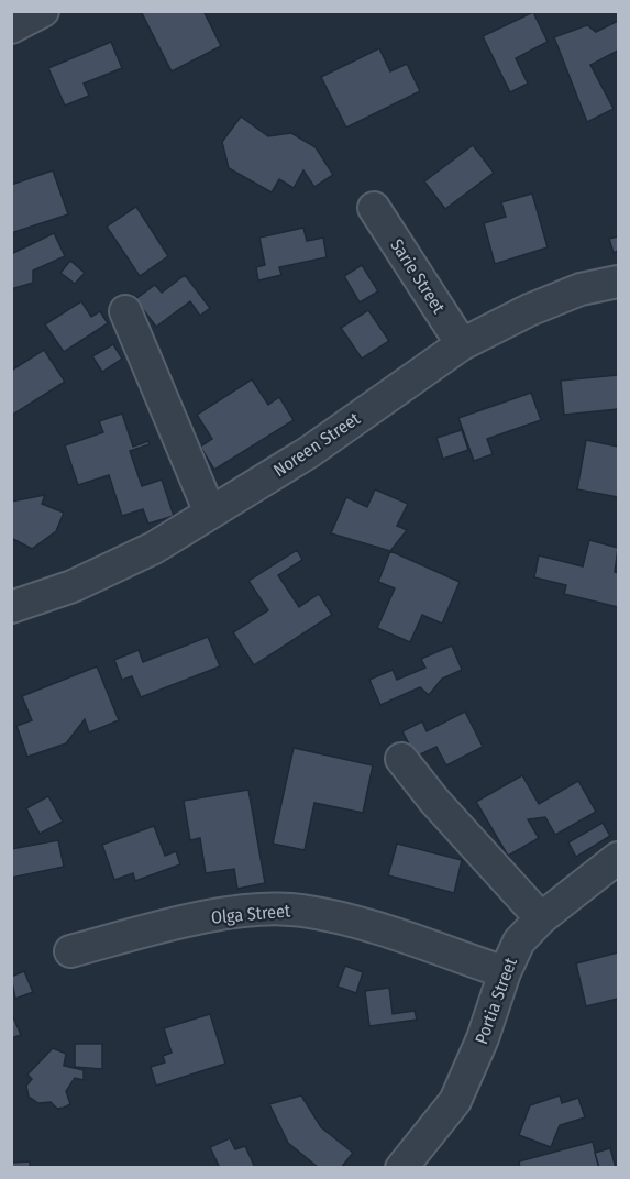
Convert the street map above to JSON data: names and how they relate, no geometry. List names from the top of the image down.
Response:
{
  "streets": {
    "street": [
      "Sarie Street",
      "Noreen Street",
      "Olga Street",
      "Portia Street"
    ]
  },
  "crossings": [
    ["Sarie Street", "Noreen Street"],
    ["Olga Street", "Portia Street"]
  ]
}
